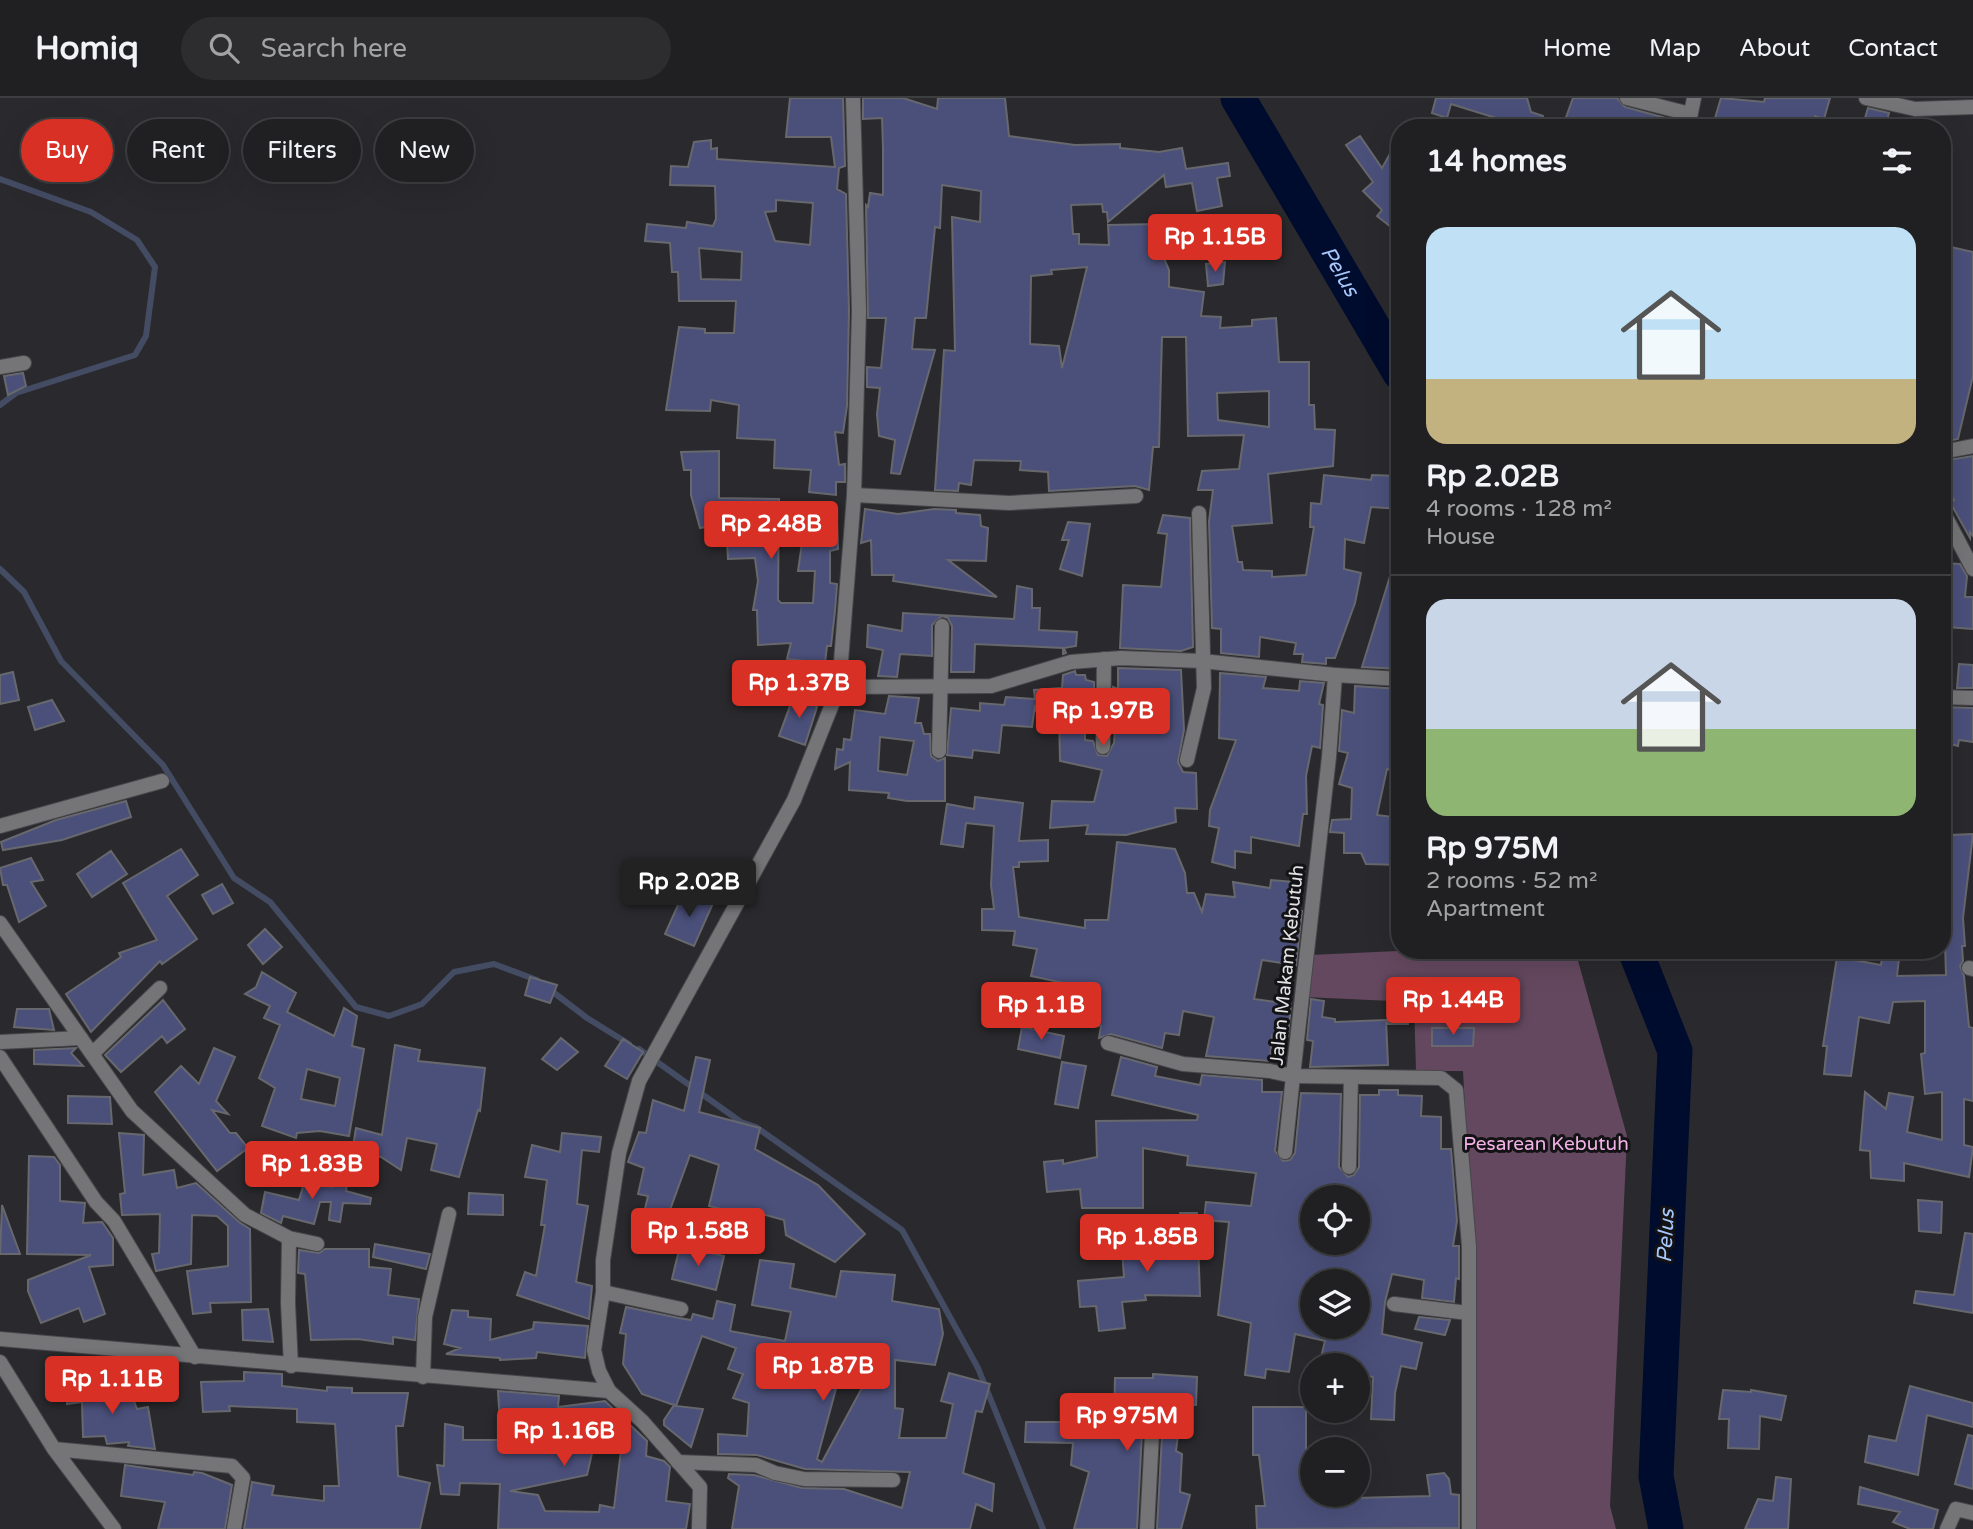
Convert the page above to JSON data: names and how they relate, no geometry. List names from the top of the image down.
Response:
{
  "streets": {
    "street": ["Jalan Makam Kebutuh"]
  },
  "water": ["Pelus"],
  "parks": ["Pesarean Kebutuh"],
  "page": {
    "header": "Homiq",
    "search": "Search here",
    "nav": [
      "Home",
      "Map",
      "About",
      "Contact"
    ],
    "chip": [
      "Buy",
      "Rent",
      "Filters",
      "New"
    ],
    "heading": "14 homes",
    "list": [
      {
        "name": "Rp 2.02B",
        "note": "4 rooms · 128 m² · House"
      },
      {
        "name": "Rp 975M",
        "note": "2 rooms · 52 m² · Apartment"
      }
    ],
    "price": [
      "Rp 1.15B",
      "Rp 2.48B",
      "Rp 1.37B",
      "Rp 1.97B",
      "Rp 2.02B",
      "Rp 1.44B",
      "Rp 1.1B",
      "Rp 1.83B",
      "Rp 1.58B",
      "Rp 1.85B",
      "Rp 1.87B",
      "Rp 1.11B",
      "Rp 975M",
      "Rp 1.16B"
    ],
    "map_buttons": ["+", "−"]
  }
}
